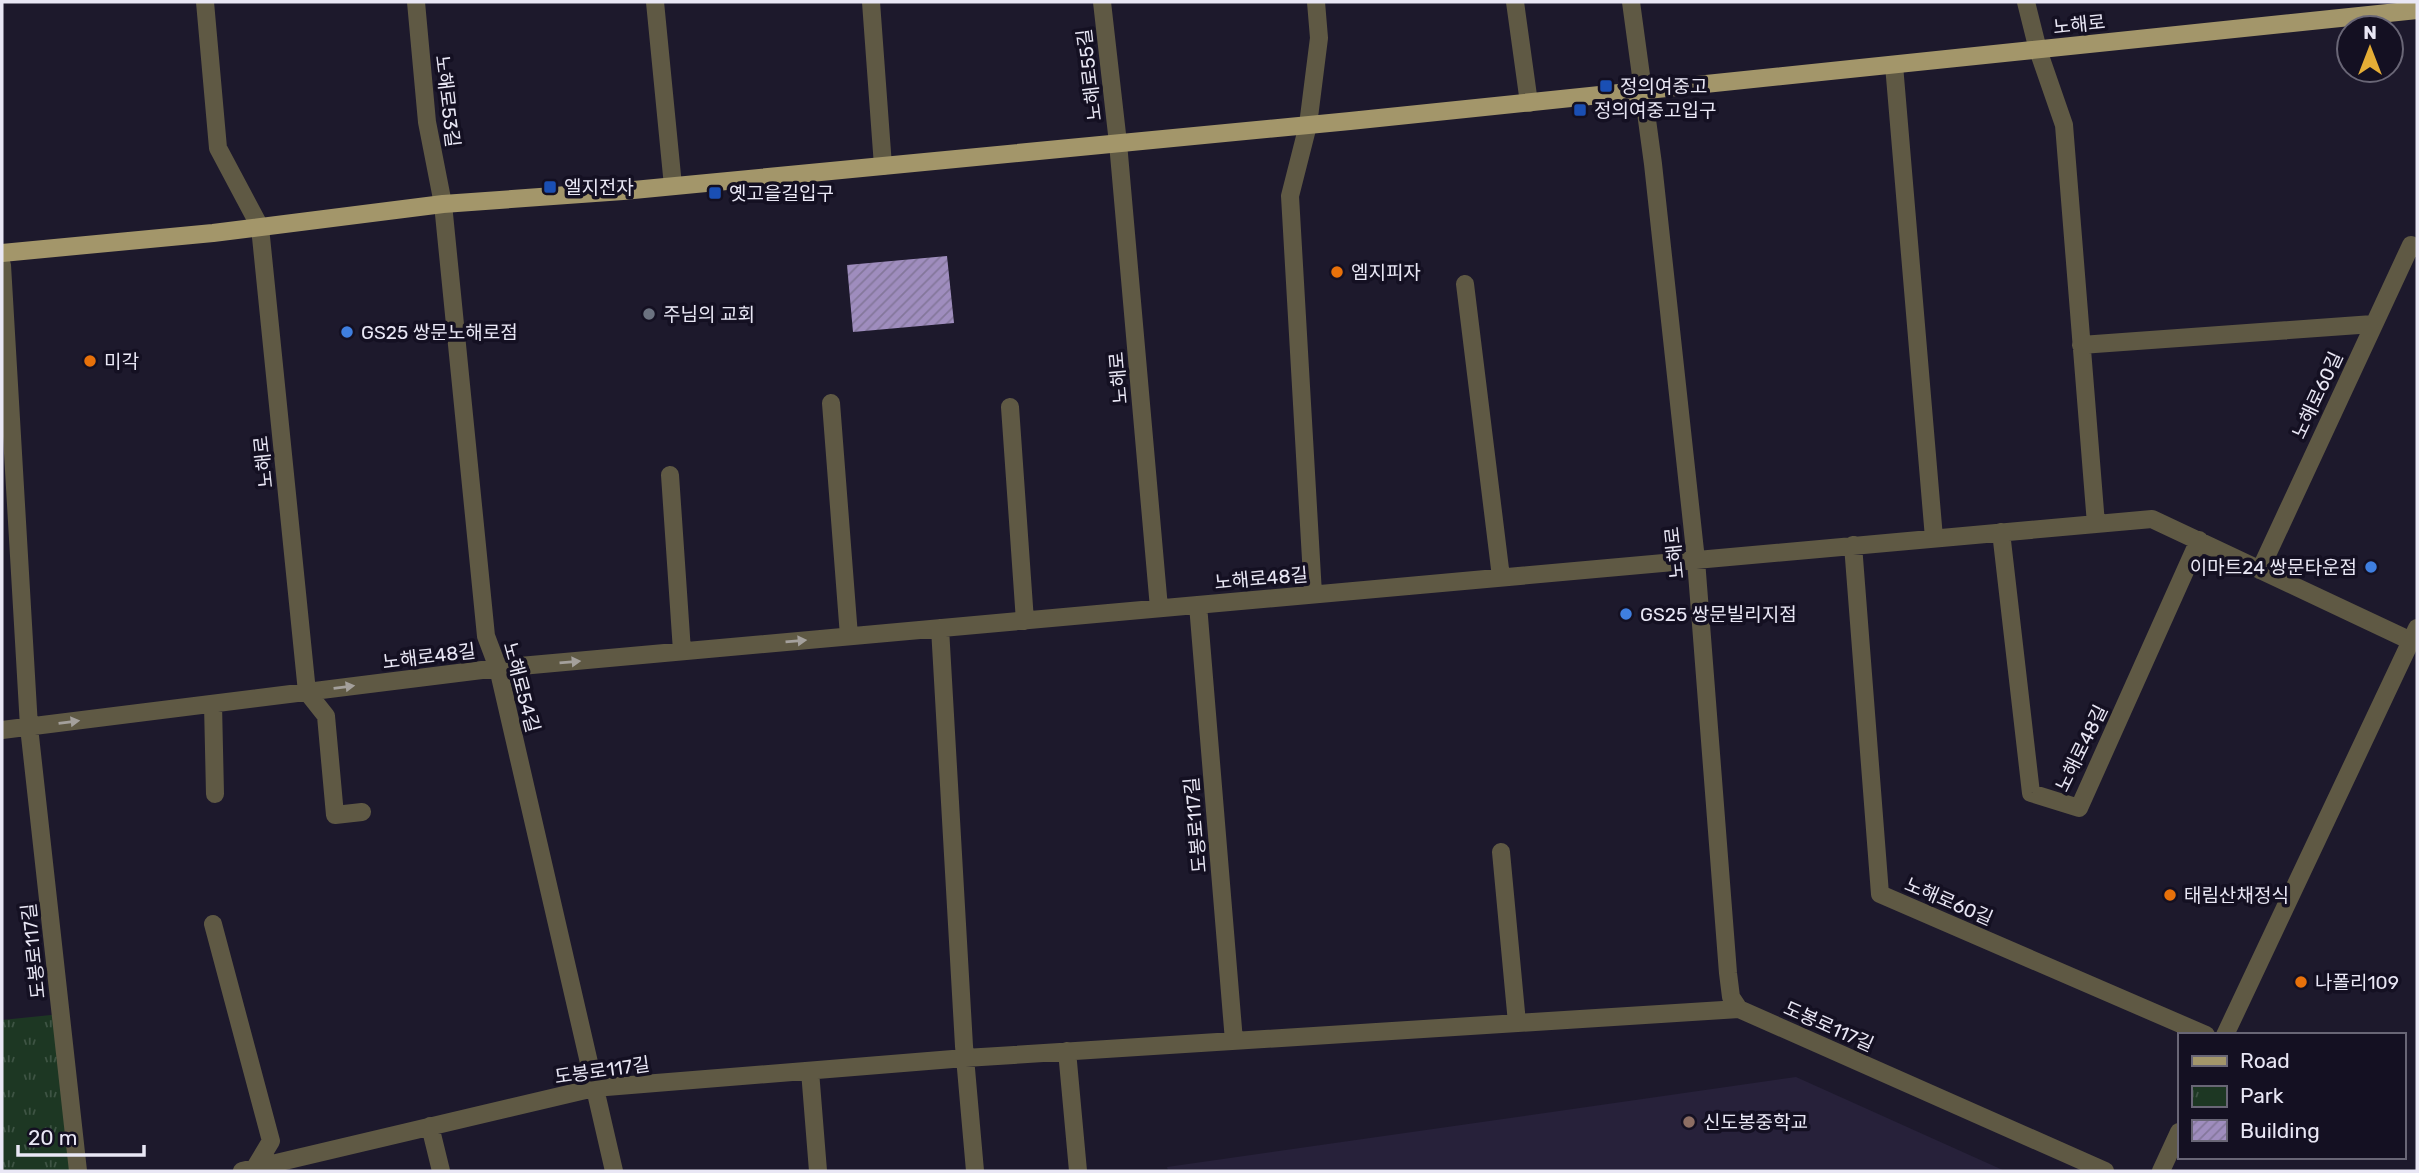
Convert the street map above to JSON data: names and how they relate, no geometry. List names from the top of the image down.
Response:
{
  "streets": {
    "main road": ["노해로"],
    "street": [
      "노해로55길",
      "노해로53길",
      "노해로60길",
      "노해로48길",
      "노해로54길",
      "도봉로117길"
    ]
  },
  "crossings": [
    ["노해로", "노해로55길"],
    ["노해로", "노해로53길"],
    ["노해로", "노해로48길"],
    ["노해로", "노해로54길"],
    ["노해로", "도봉로117길"],
    ["노해로53길", "노해로54길"],
    ["노해로60길", "노해로48길"],
    ["노해로48길", "노해로54길"],
    ["노해로48길", "도봉로117길"],
    ["노해로54길", "도봉로117길"]
  ],
  "places": {
    "transit": [
      "정의여중고",
      "정의여중고입구",
      "엘지전자",
      "옛고을길입구"
    ],
    "other": [
      "엠지피자",
      "주님의 교회",
      "GS25 쌍문노해로점",
      "미각",
      "이마트24 쌍문타운점",
      "GS25 쌍문빌리지점",
      "태림산채정식",
      "나폴리109",
      "신도봉중학교"
    ]
  },
  "legend": ["Road", "Park", "Building"],
  "scale_bar": "20 m",
  "north": "top"
}
